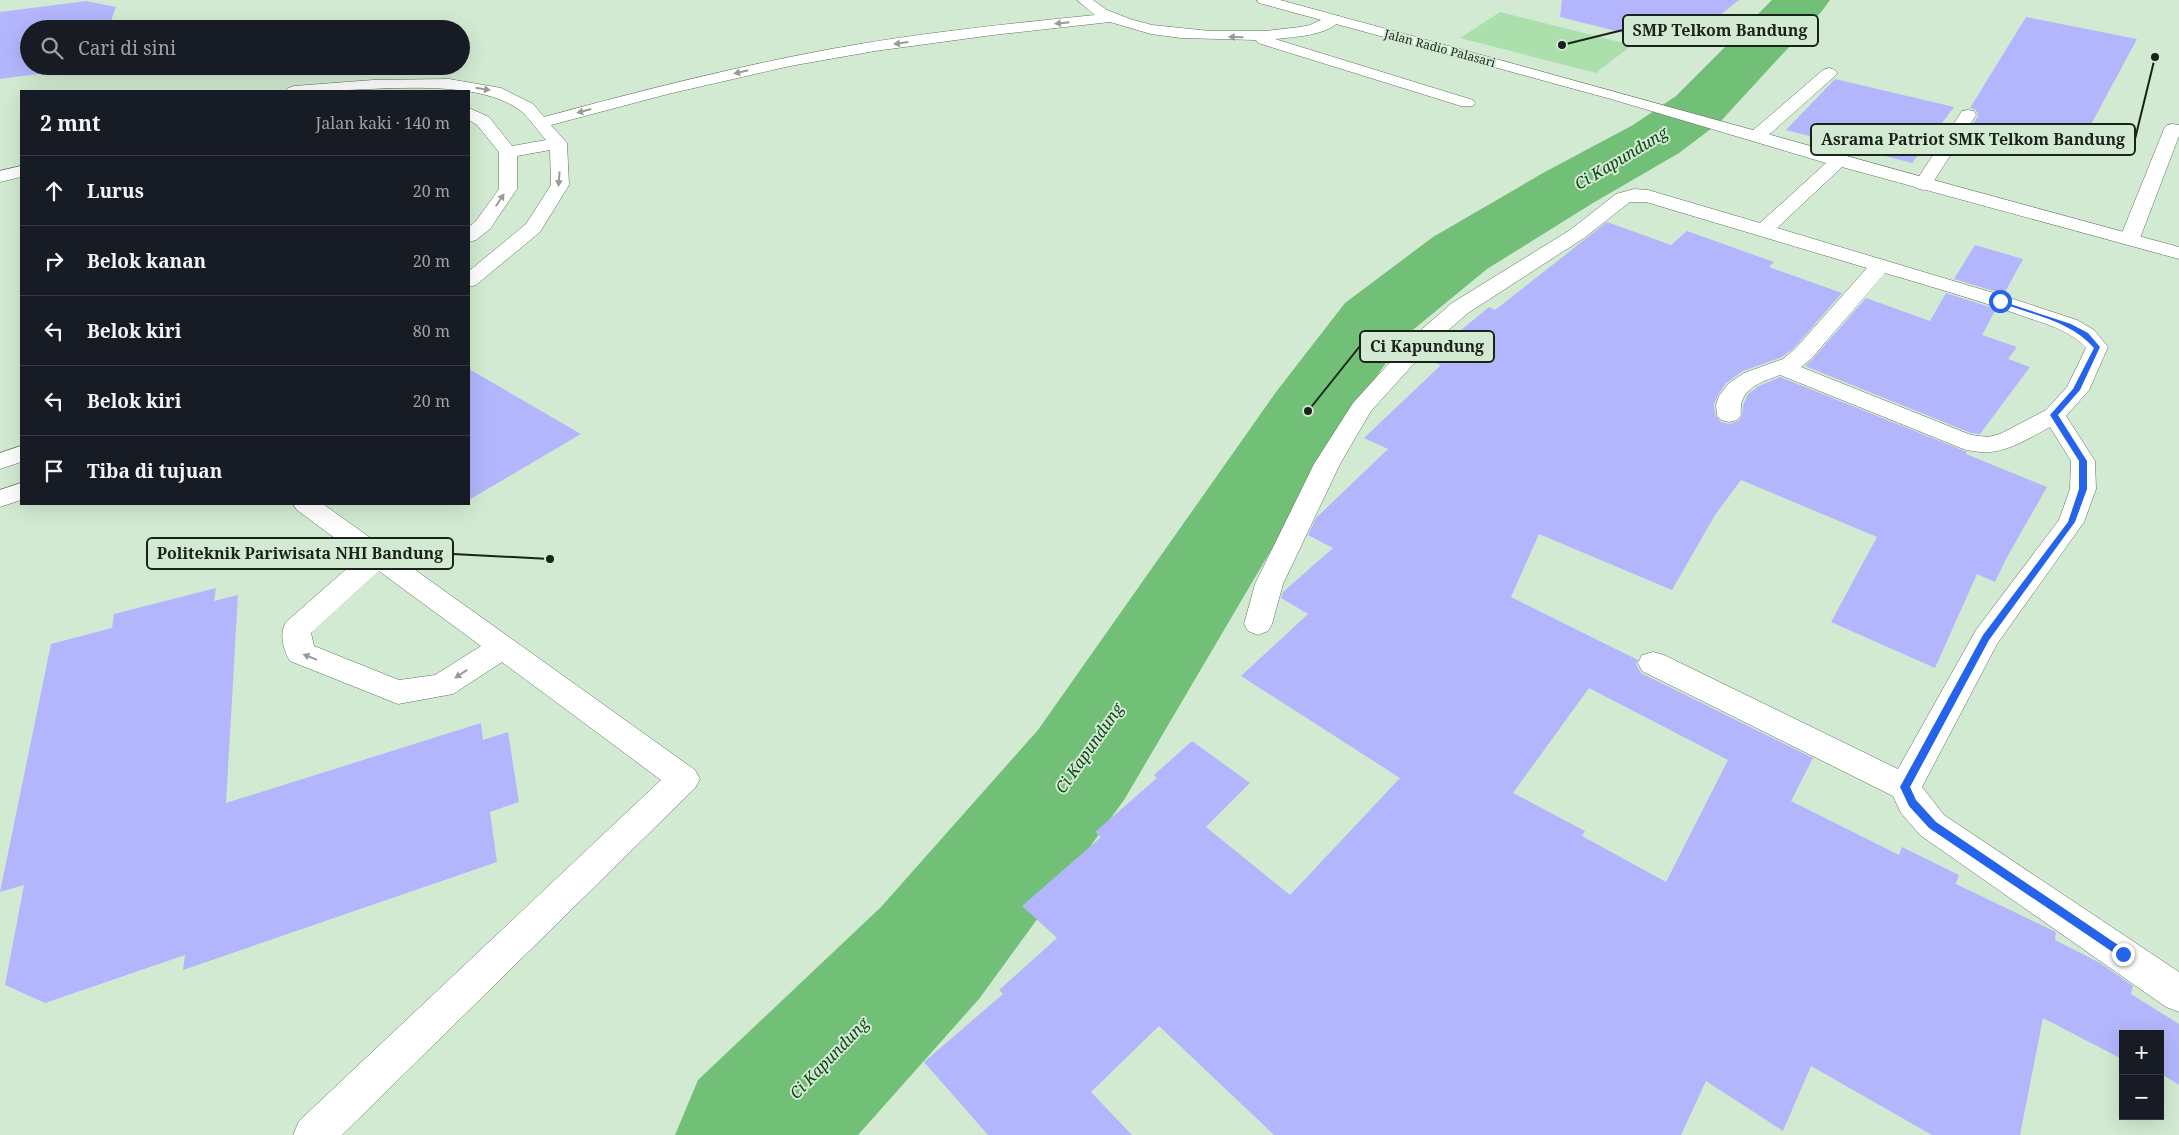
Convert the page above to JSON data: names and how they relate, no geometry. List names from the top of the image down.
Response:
{
  "streets": {
    "street": ["Jalan Radio Palasari"]
  },
  "water": ["Ci Kapundung"],
  "places": [
    "SMP Telkom Bandung",
    "Asrama Patriot SMK Telkom Bandung",
    "Ci Kapundung",
    "Politeknik Pariwisata NHI Bandung"
  ],
  "page": {
    "search": "Cari di sini",
    "heading": ["2 mnt", "Jalan kaki · 140 m"],
    "list": [
      ["Lurus", "20 m"],
      ["Belok kanan", "20 m"],
      ["Belok kiri", "80 m"],
      ["Belok kiri", "20 m"],
      "Tiba di tujuan"
    ],
    "map_buttons": ["+", "−"]
  }
}
